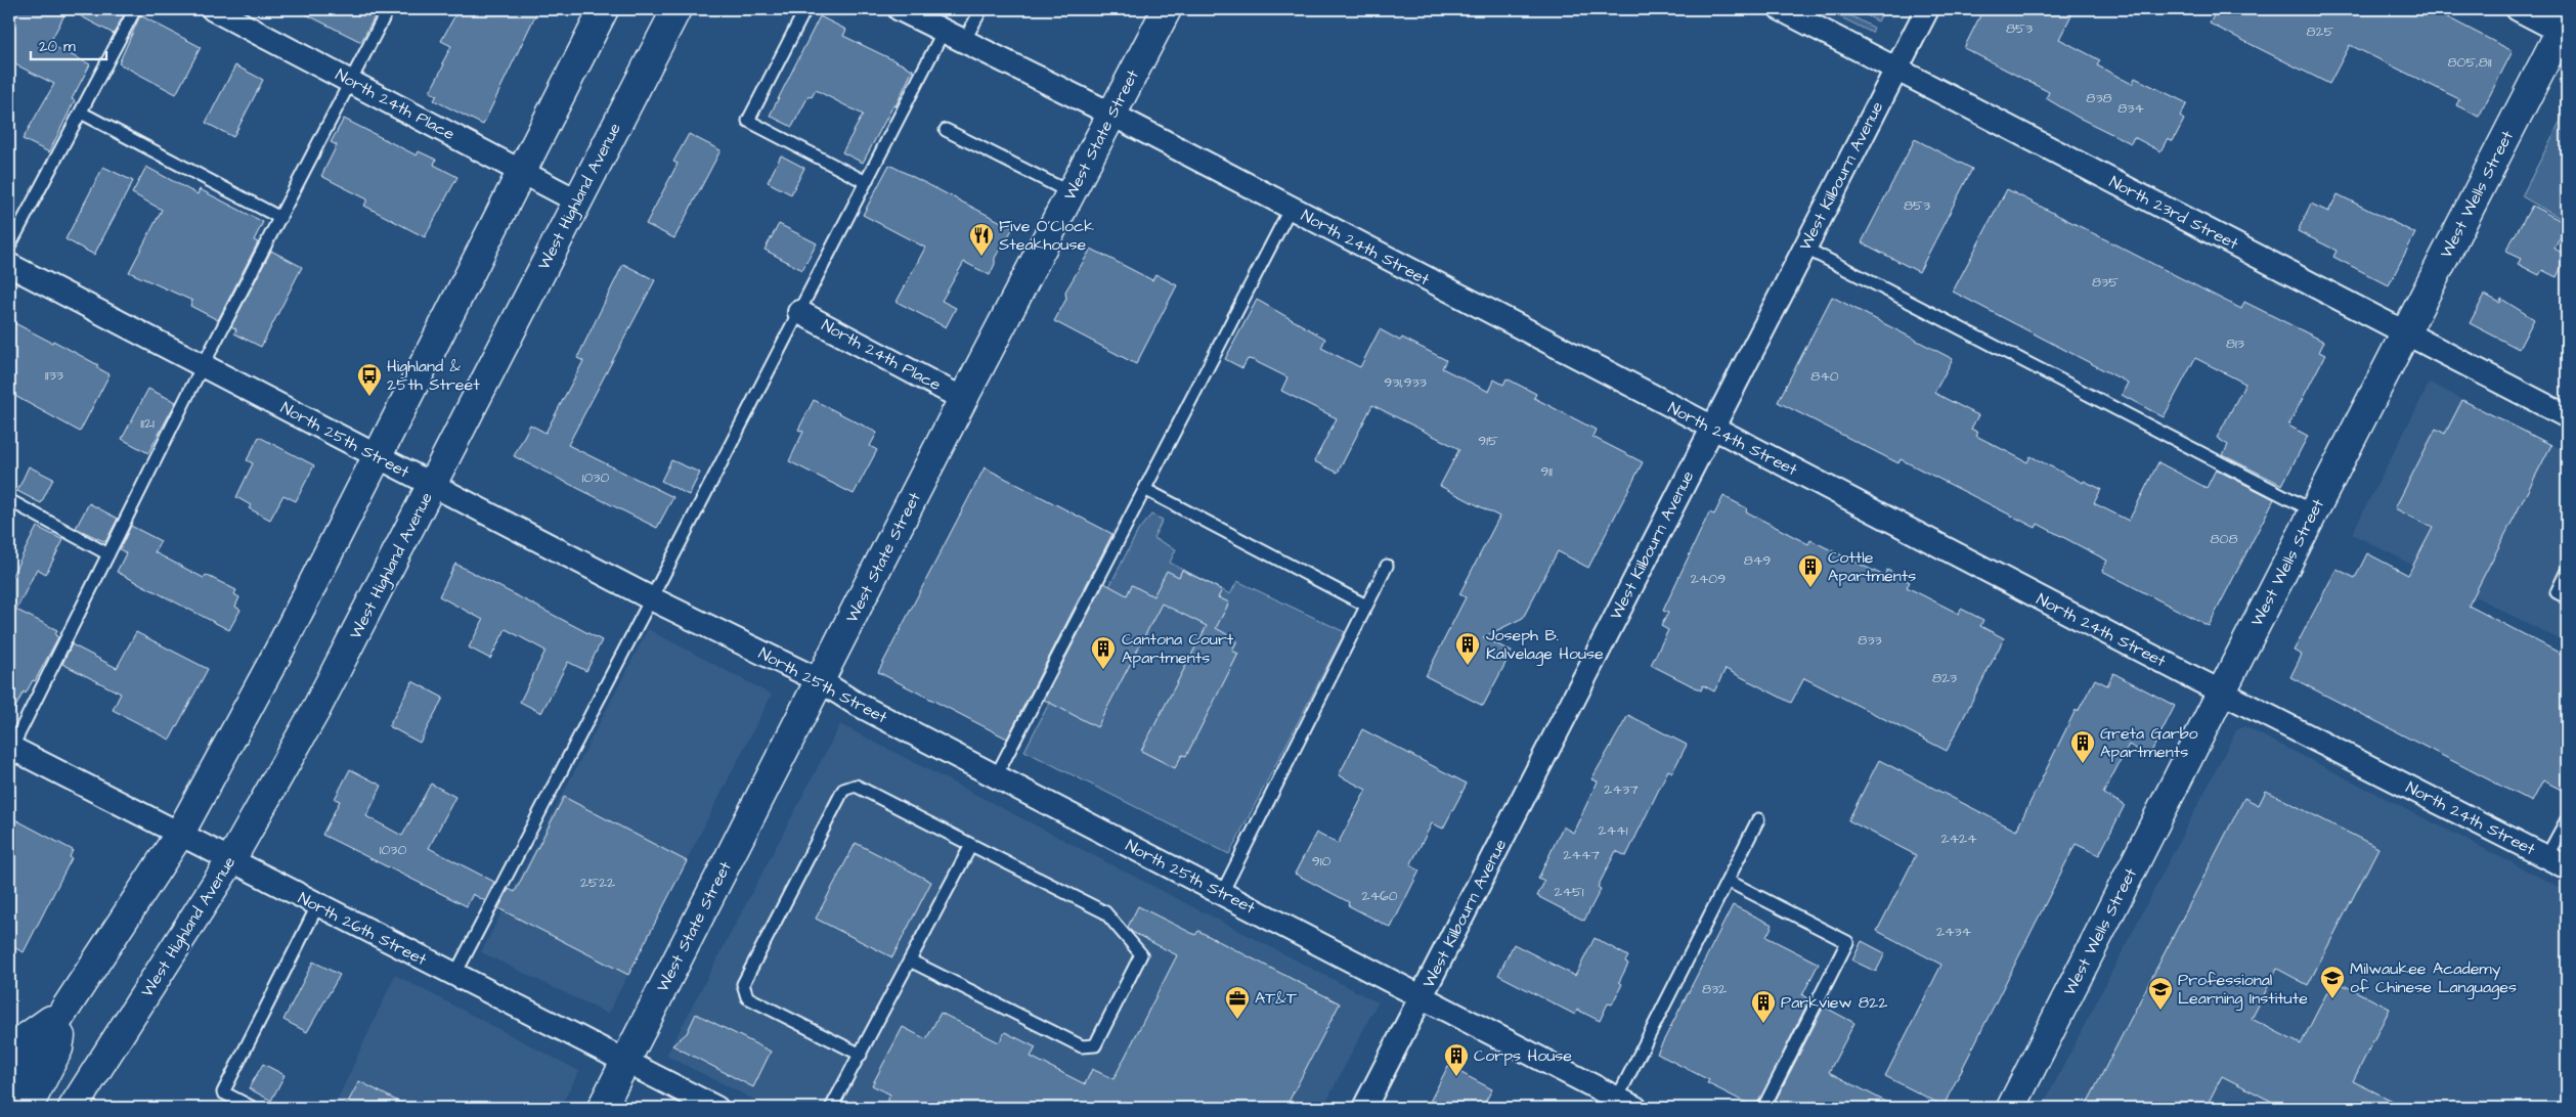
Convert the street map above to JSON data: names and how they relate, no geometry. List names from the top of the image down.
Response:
{
  "streets": {
    "main road": ["West State Street", "West Wells Street", "West Highland Avenue"],
    "street": [
      "North 24th Place",
      "West Kilbourn Avenue",
      "North 23rd Street",
      "North 24th Street",
      "North 25th Street",
      "North 26th Street"
    ]
  },
  "crossings": [
    ["North 24th Place", "West State Street"],
    ["North 24th Place", "West Highland Avenue"],
    ["West State Street", "North 24th Street"],
    ["West State Street", "North 25th Street"],
    ["West State Street", "North 26th Street"],
    ["West Kilbourn Avenue", "North 23rd Street"],
    ["West Kilbourn Avenue", "North 24th Street"],
    ["West Kilbourn Avenue", "North 25th Street"],
    ["West Wells Street", "North 23rd Street"],
    ["West Wells Street", "North 24th Street"],
    ["West Highland Avenue", "North 25th Street"],
    ["West Highland Avenue", "North 26th Street"]
  ],
  "places": {
    "restaurant": ["Five O'Clock Steakhouse"],
    "bus stop": ["Highland & 25th Street"],
    "building": [
      "Cottle Apartments",
      "Joseph B. Kalvelage House",
      "Cantona Court Apartments",
      "Greta Garbo Apartments",
      "Parkview 822",
      "Corps House"
    ],
    "school or university": ["Milwaukee Academy of Chinese Languages", "Professional Learning Institute"],
    "office": ["AT&T"]
  },
  "house_numbers": [
    "853",
    "825",
    "805,811",
    "838",
    "834",
    "853",
    "835",
    "813",
    "1133",
    "840",
    "931,933",
    "1121",
    "915",
    "911",
    "1030",
    "808",
    "849",
    "2409",
    "833",
    "823",
    "2437",
    "2441",
    "2424",
    "1030",
    "2447",
    "910",
    "2522",
    "2451",
    "2460",
    "2434",
    "832"
  ],
  "scale_bar": "20 m"
}
